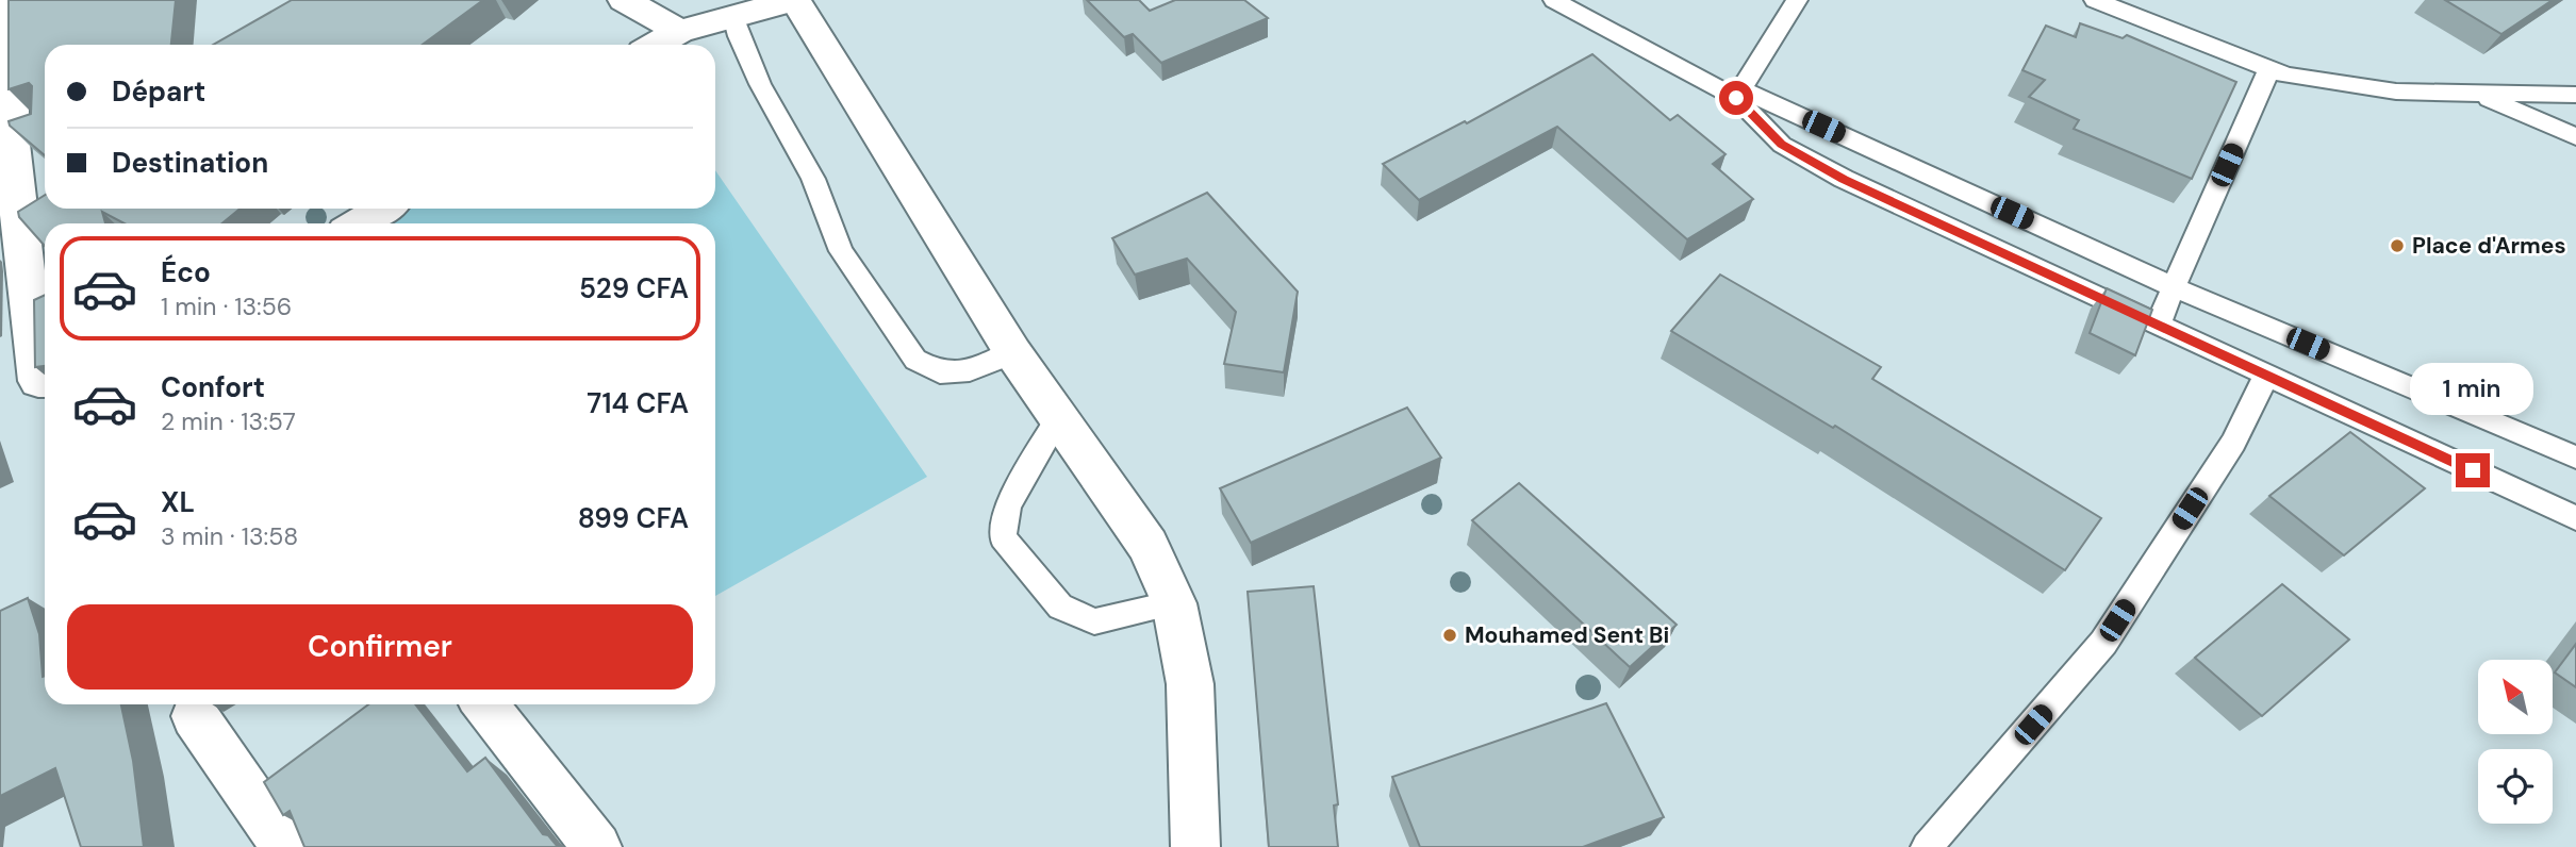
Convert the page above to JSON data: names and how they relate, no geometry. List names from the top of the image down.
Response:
{
  "places": ["Place d'Armes", "Mouhamed Sent Bi"],
  "north": "top left",
  "page": {
    "banner": ["Départ", "Destination"],
    "list": [
      {
        "name": "Éco",
        "note": "1 min · 13:56",
        "value": "529 CFA"
      },
      {
        "name": "Confort",
        "note": "2 min · 13:57",
        "value": "714 CFA"
      },
      {
        "name": "XL",
        "note": "3 min · 13:58",
        "value": "899 CFA"
      }
    ],
    "bubble": "1 min",
    "buttons": "Confirmer"
  }
}
